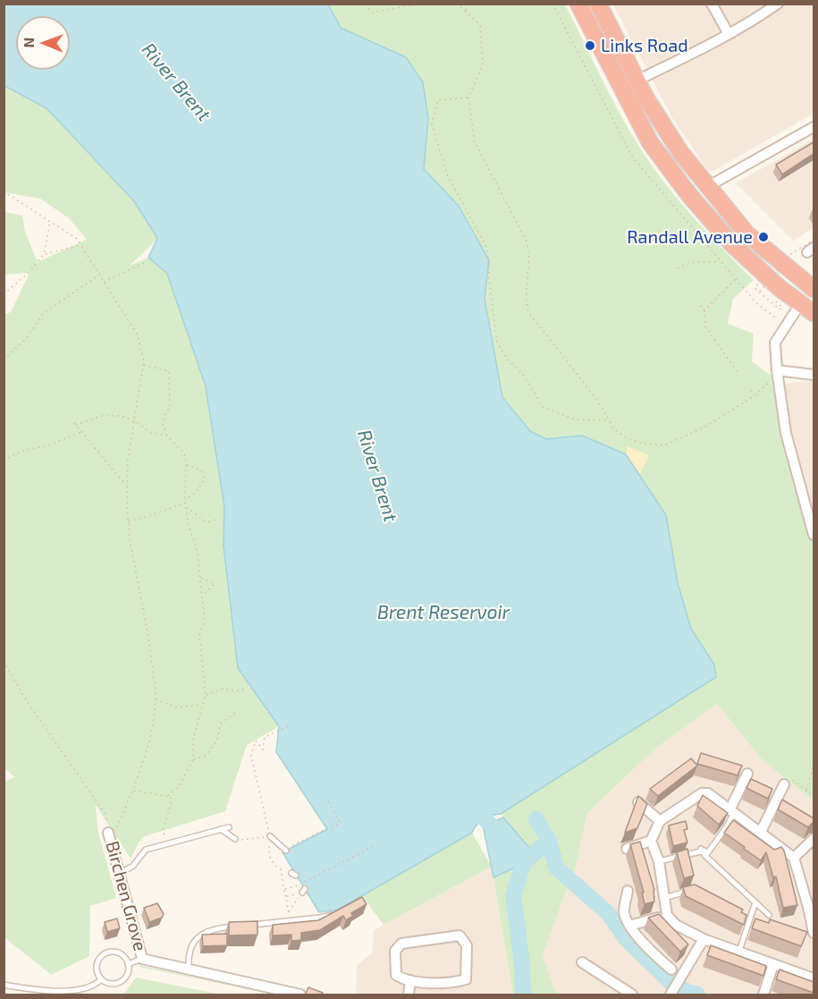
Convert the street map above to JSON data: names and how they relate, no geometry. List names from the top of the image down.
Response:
{
  "streets": {
    "street": ["Birchen Grove"]
  },
  "water": ["River Brent", "Brent Reservoir"],
  "places": ["Links Road", "Randall Avenue"],
  "north": "left"
}
